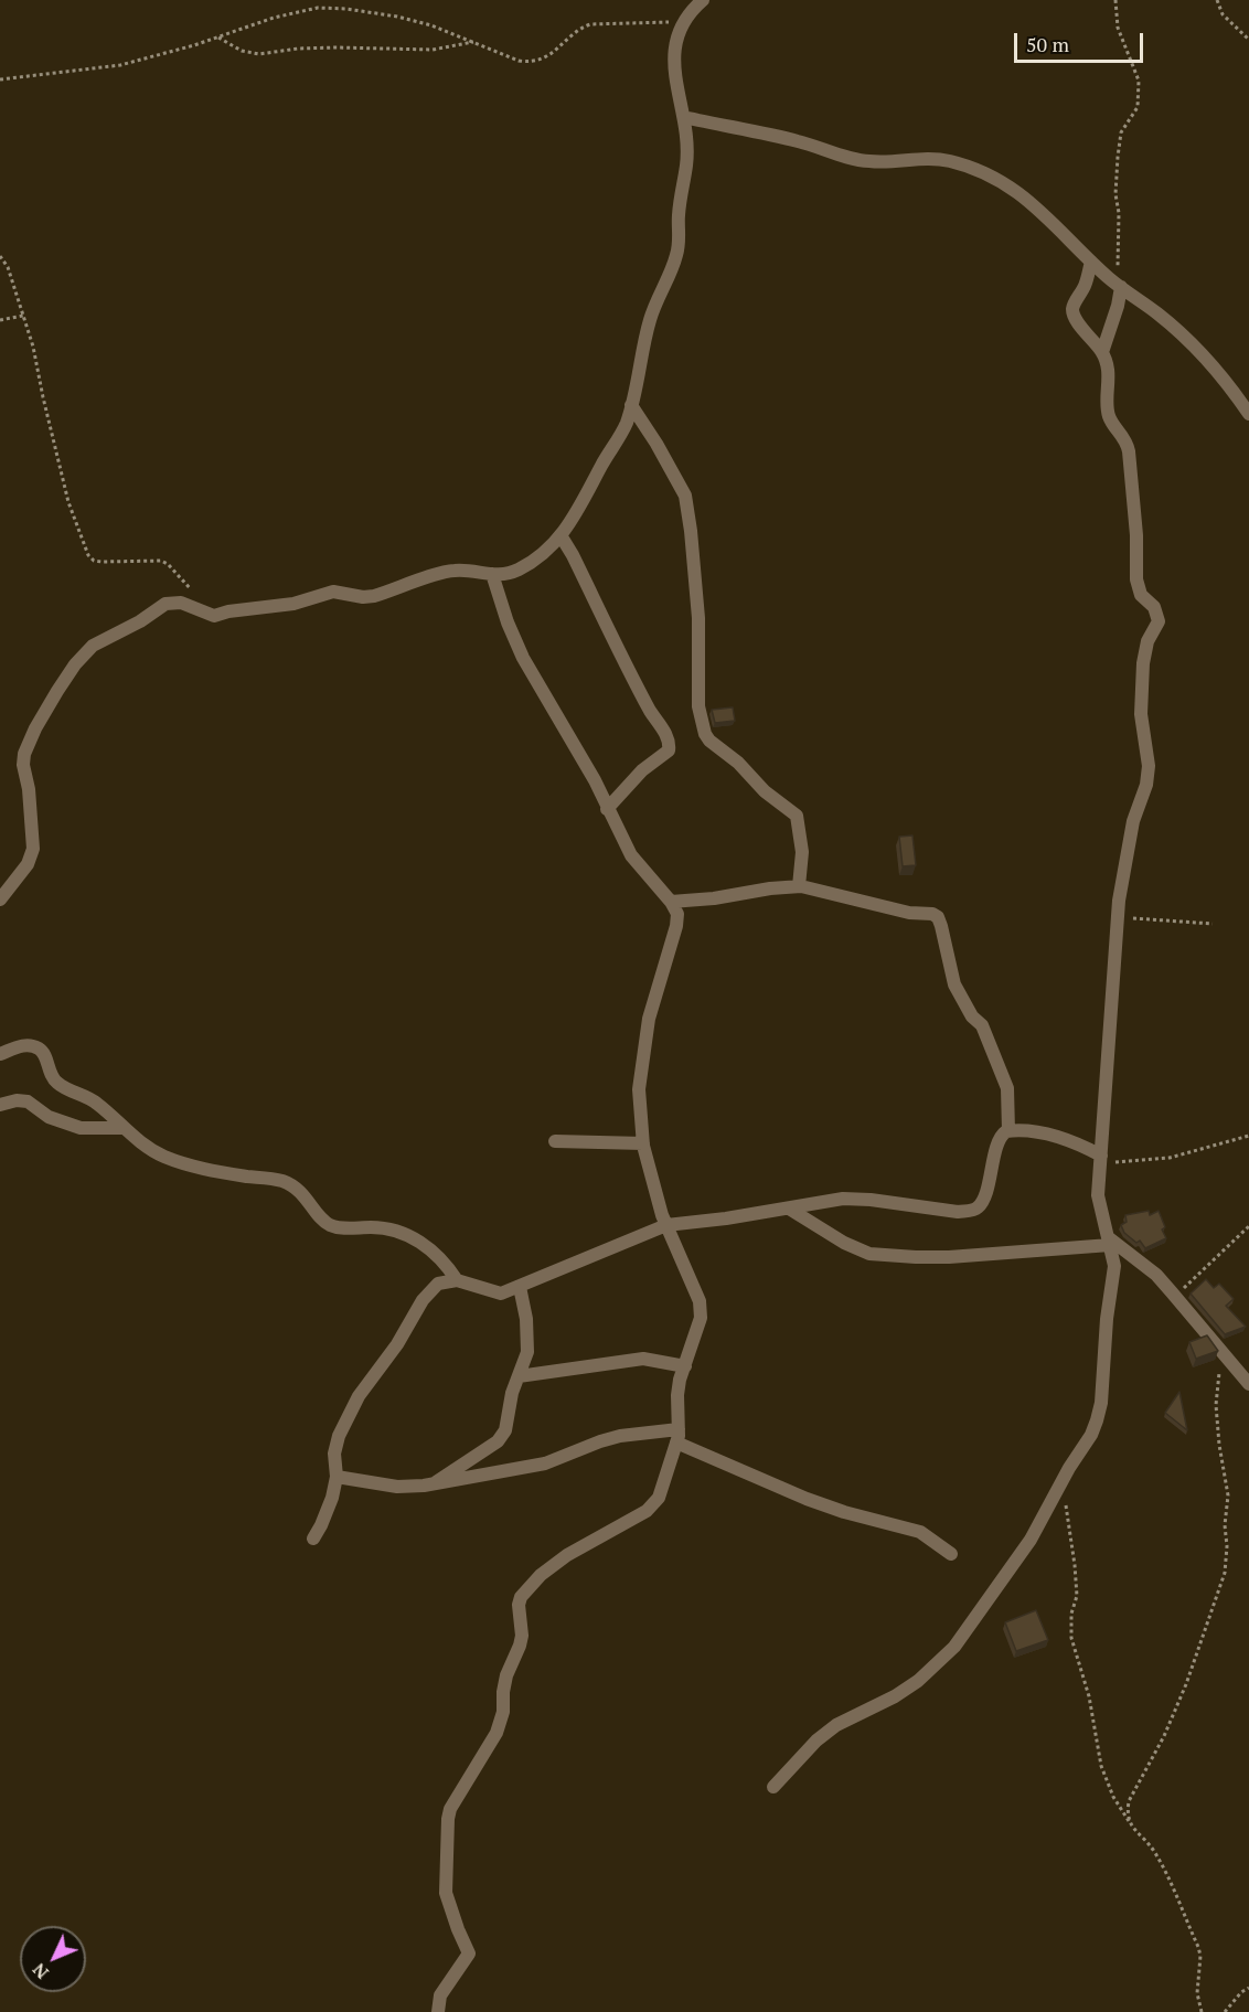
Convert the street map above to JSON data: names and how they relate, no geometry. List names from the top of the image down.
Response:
{
  "scale_bar": "50 m",
  "north": "bottom left"
}
